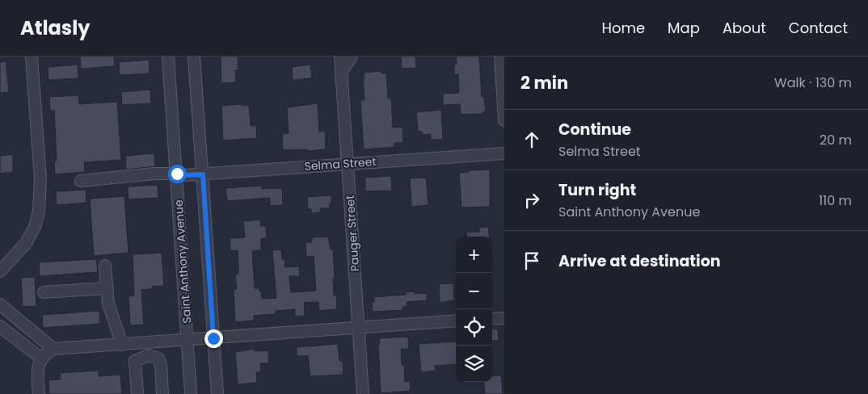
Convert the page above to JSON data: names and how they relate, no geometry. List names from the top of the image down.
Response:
{
  "streets": {
    "street": ["Selma Street", "Pauger Street", "Saint Anthony Avenue"]
  },
  "crossings": [
    ["Selma Street", "Pauger Street"],
    ["Selma Street", "Saint Anthony Avenue"]
  ],
  "page": {
    "header": "Atlasly",
    "nav": [
      "Home",
      "Map",
      "About",
      "Contact"
    ],
    "heading": ["2 min", "Walk · 130 m"],
    "list": [
      ["Continue", "Selma Street", "20 m"],
      ["Turn right", "Saint Anthony Avenue", "110 m"],
      "Arrive at destination"
    ],
    "map_buttons": ["+", "−"]
  }
}
